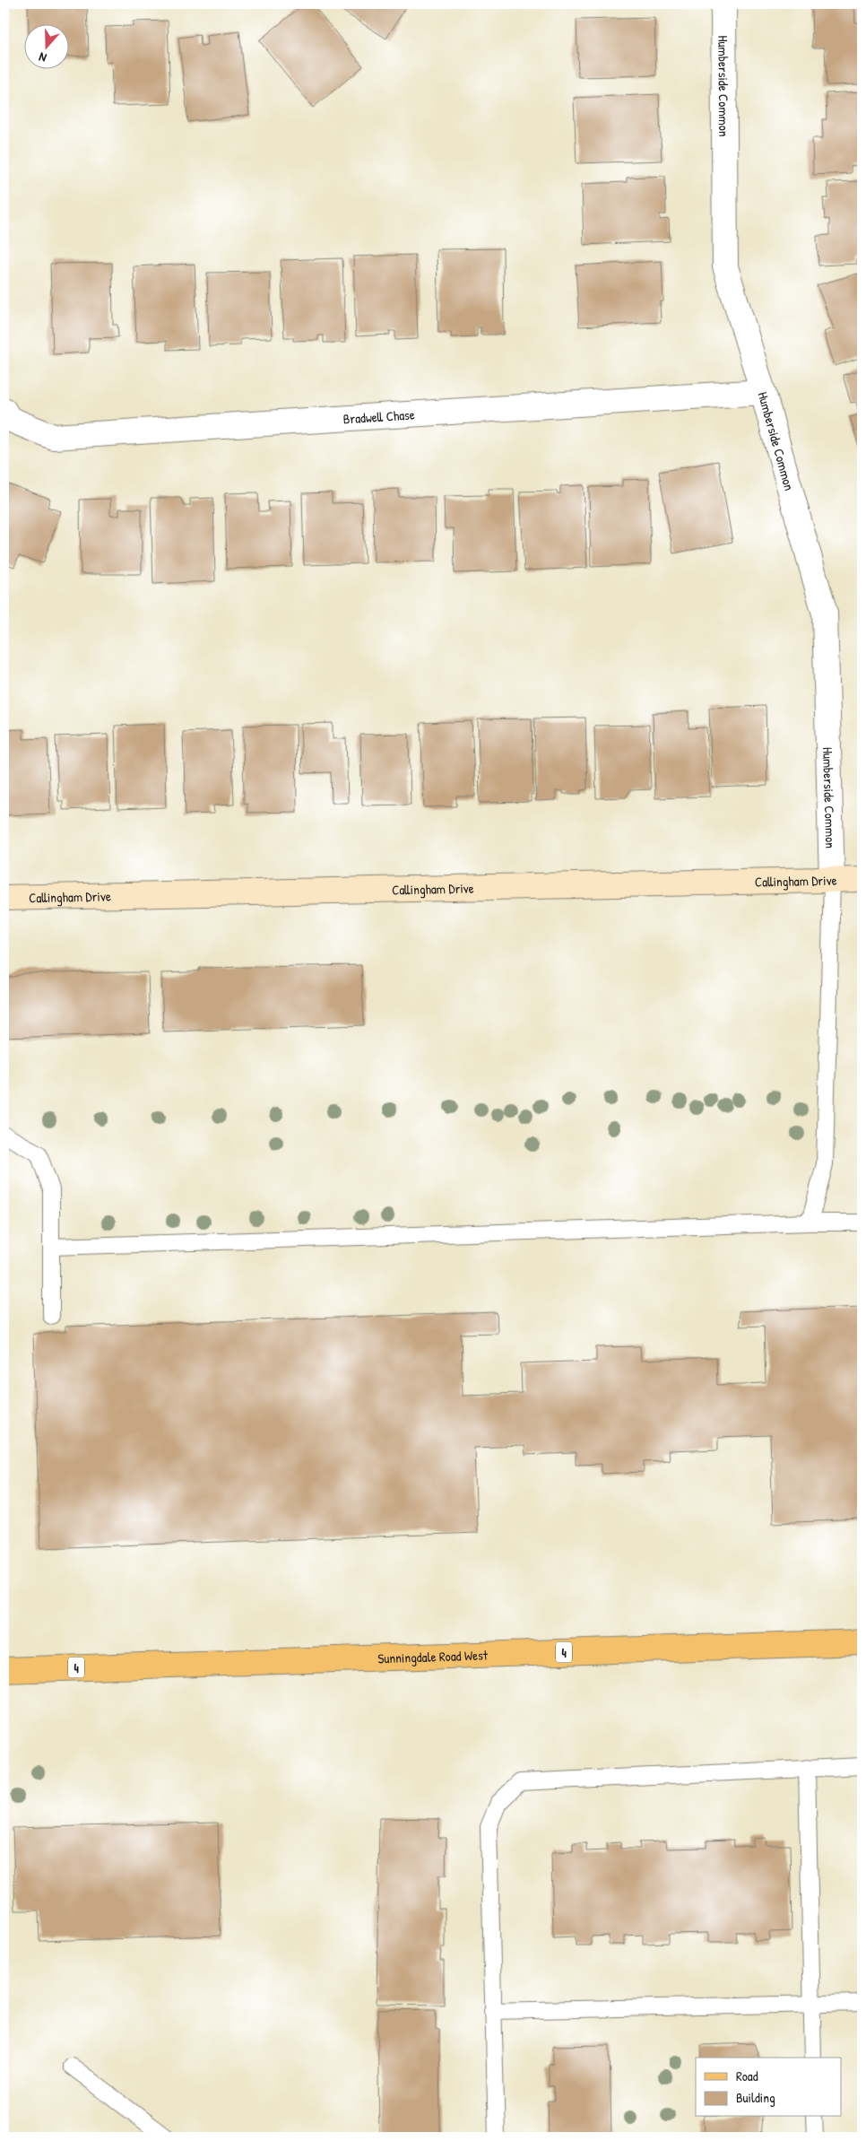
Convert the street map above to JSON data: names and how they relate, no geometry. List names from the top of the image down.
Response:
{
  "streets": {
    "main road": ["4", "Sunningdale Road West"],
    "street": ["Humberside Common", "Bradwell Chase", "Callingham Drive"]
  },
  "crossings": [
    ["Humberside Common", "Bradwell Chase"],
    ["Humberside Common", "Callingham Drive"]
  ],
  "legend": ["Road", "Building"],
  "north": "bottom"
}
